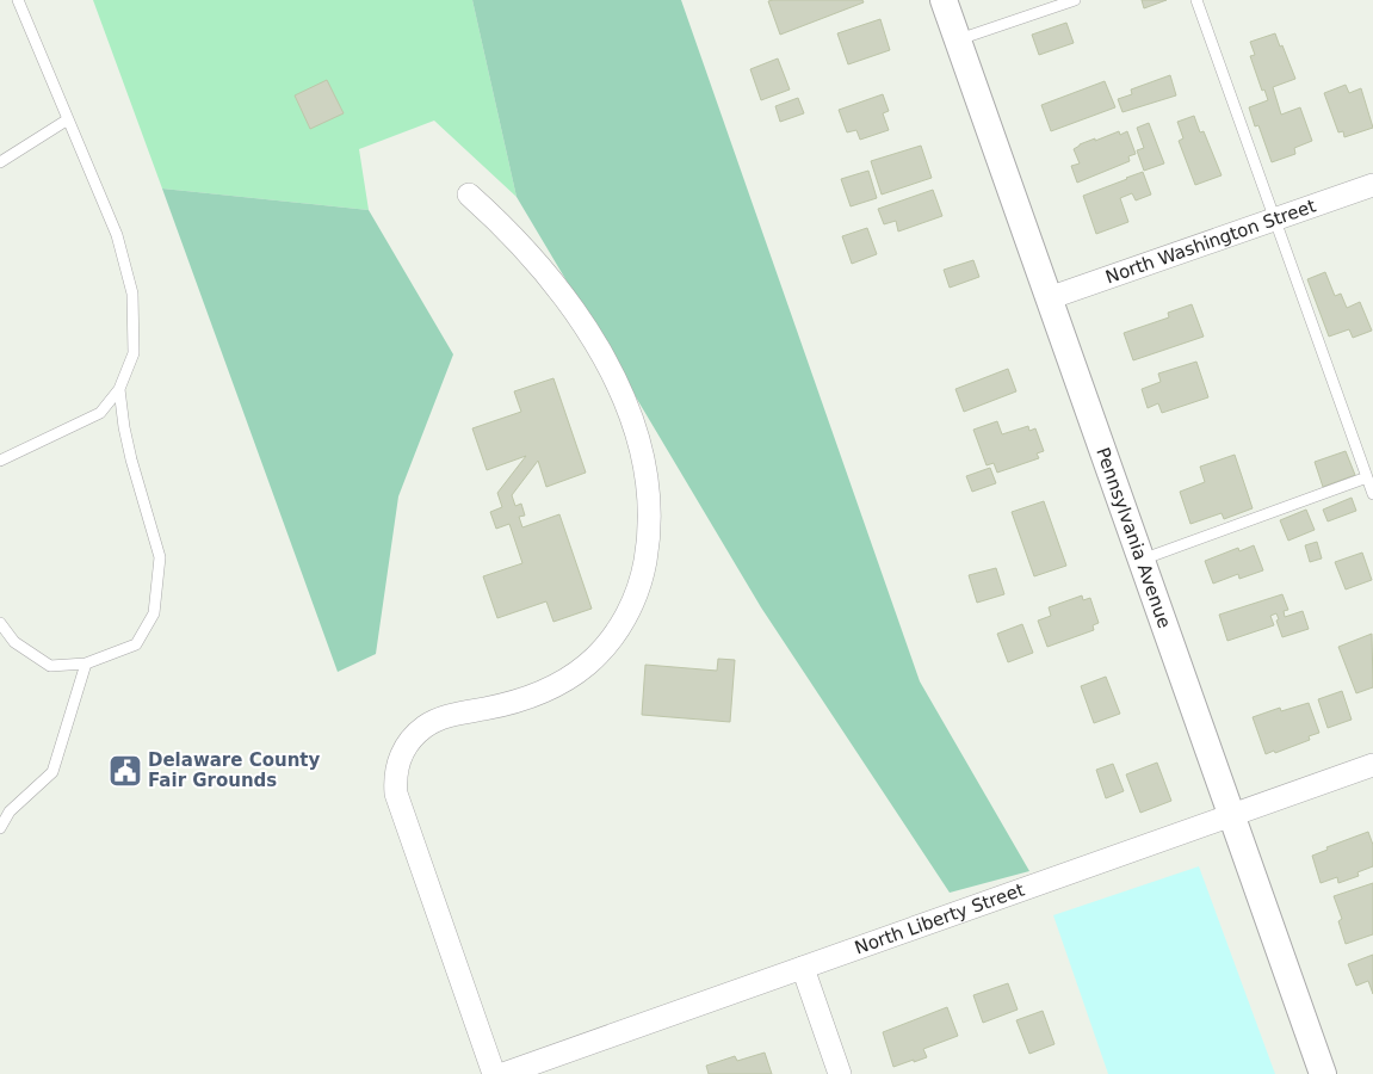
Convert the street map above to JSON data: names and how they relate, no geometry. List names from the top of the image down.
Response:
{
  "streets": {
    "street": ["North Washington Street", "Pennsylvania Avenue", "North Liberty Street"]
  },
  "crossings": [
    ["North Washington Street", "Pennsylvania Avenue"],
    ["Pennsylvania Avenue", "North Liberty Street"]
  ],
  "places": {
    "public building": ["Delaware County Fair Grounds"]
  }
}
